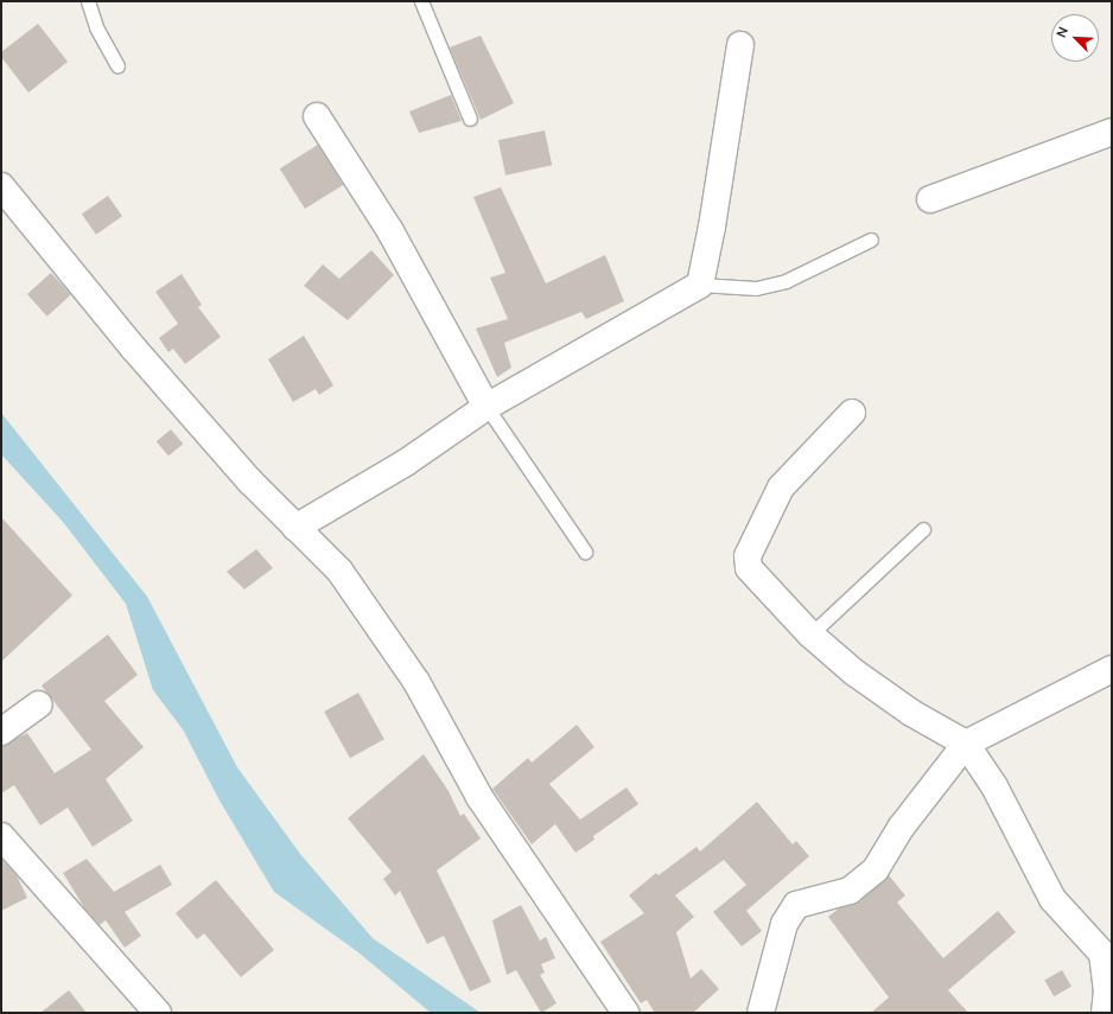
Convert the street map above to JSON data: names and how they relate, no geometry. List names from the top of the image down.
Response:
{
  "north": "top left"
}
